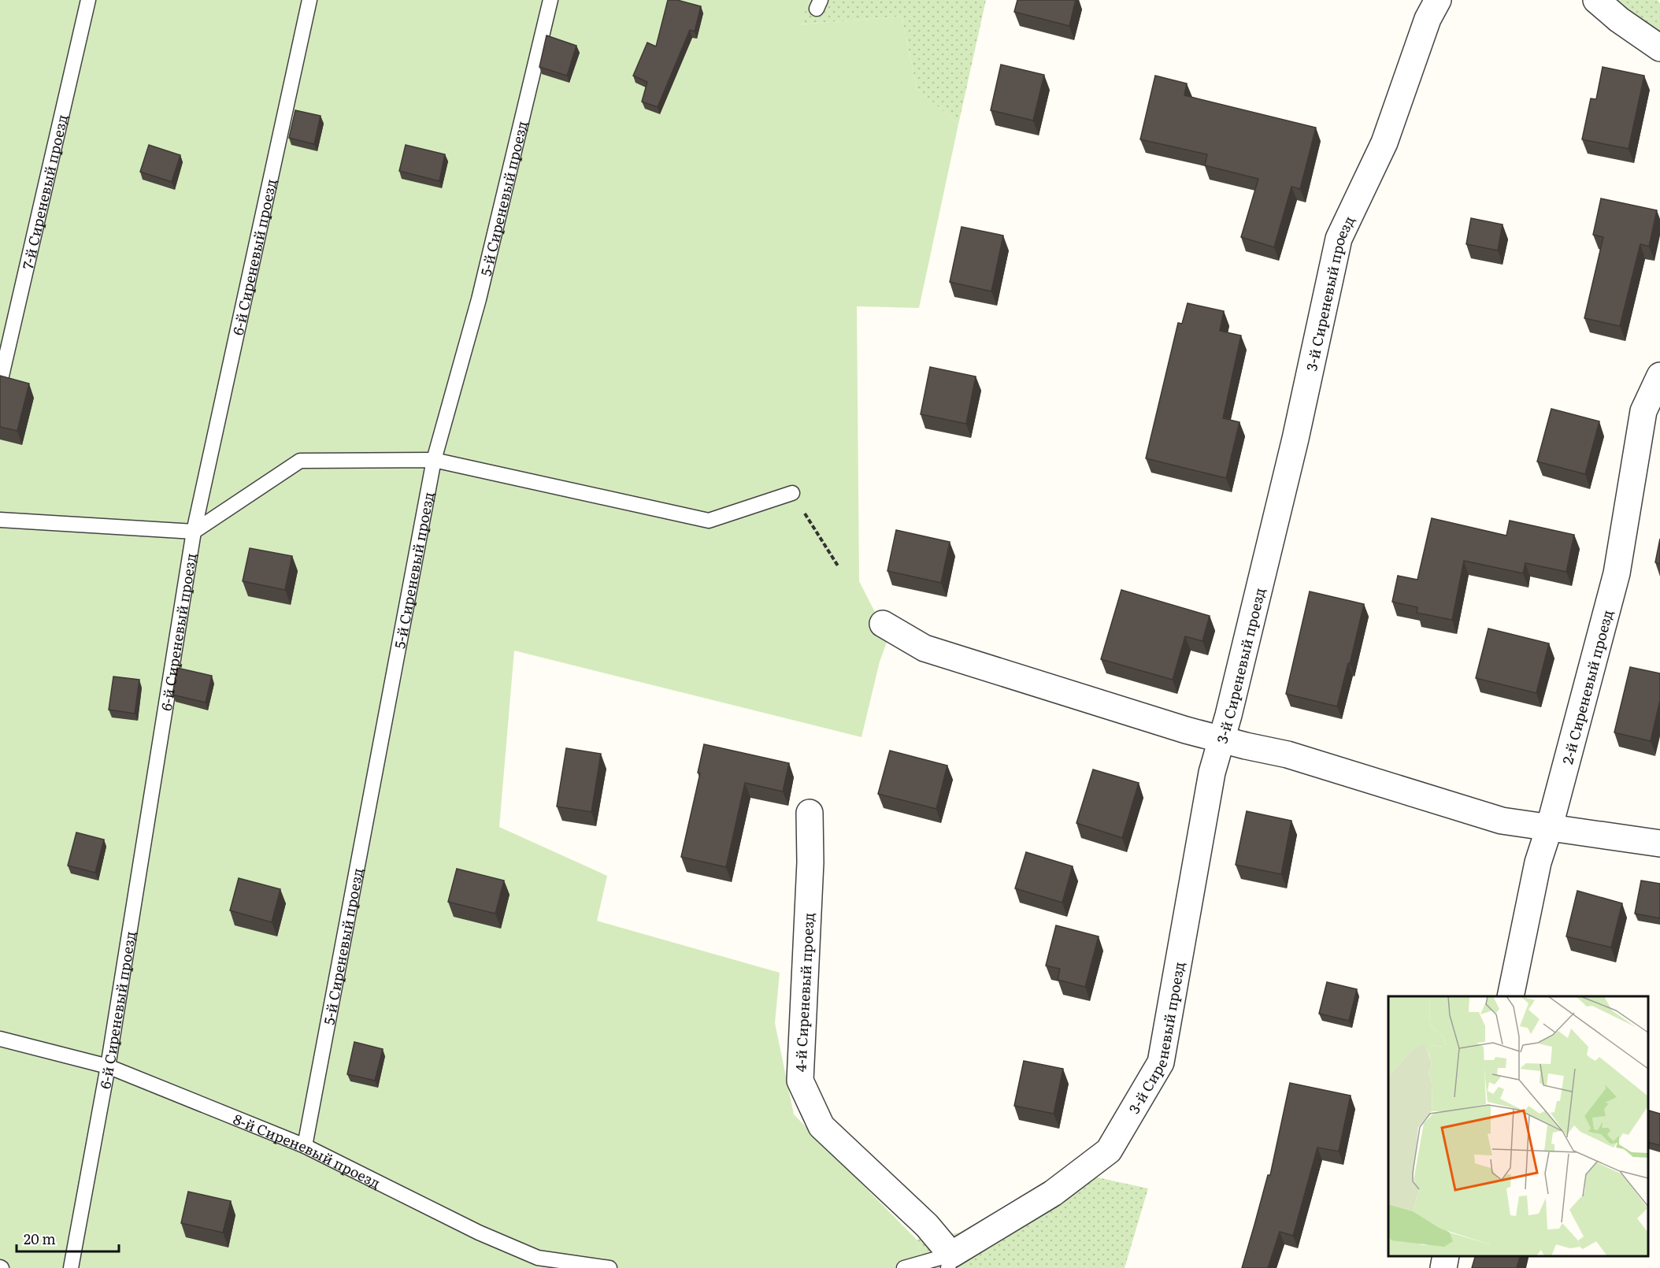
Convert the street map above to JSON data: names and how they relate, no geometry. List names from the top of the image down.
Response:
{
  "streets": {
    "street": ["3-й Сиреневый проезд", "2-й Сиреневый проезд", "4-й Сиреневый проезд"],
    "lane": [
      "7-й Сиреневый проезд",
      "5-й Сиреневый проезд",
      "6-й Сиреневый проезд",
      "8-й Сиреневый проезд"
    ]
  },
  "crossings": [
    ["5-й Сиреневый проезд", "8-й Сиреневый проезд"],
    ["6-й Сиреневый проезд", "8-й Сиреневый проезд"],
    ["3-й Сиреневый проезд", "4-й Сиреневый проезд"]
  ],
  "scale_bar": "20 m"
}
